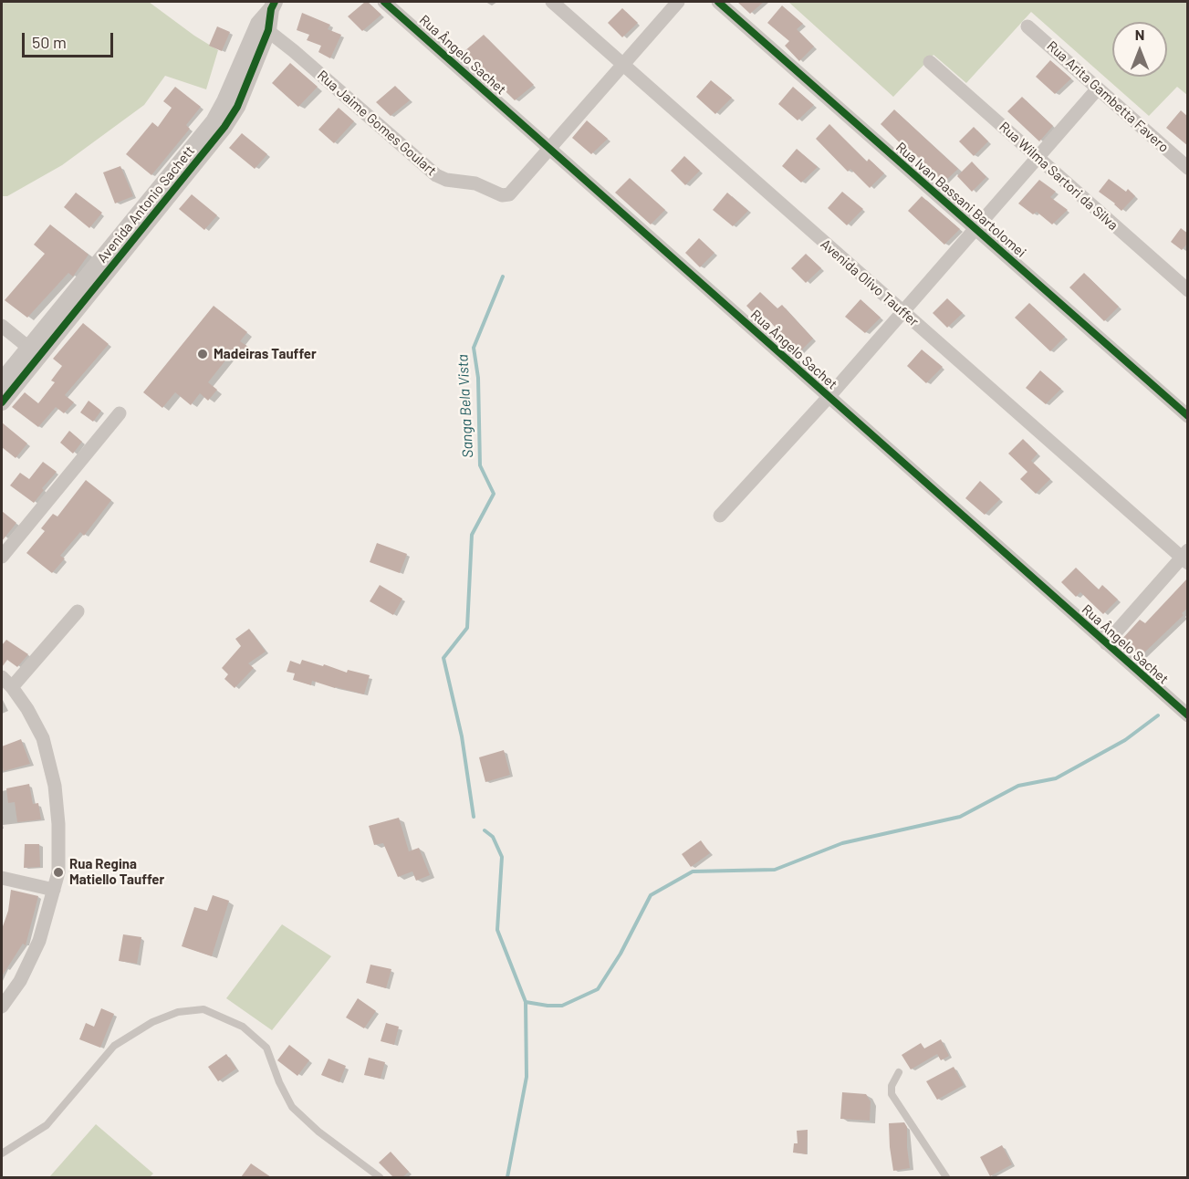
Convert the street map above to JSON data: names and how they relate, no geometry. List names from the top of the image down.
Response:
{
  "streets": {
    "street": [
      "Rua Ângelo Sachet",
      "Rua Arita Gambetta Favero",
      "Rua Jaime Gomes Goulart",
      "Rua Wilma Sartori da Silva",
      "Rua Ivan Bassani Bartolomei",
      "Avenida Antonio Sachett",
      "Avenida Olivo Tauffer"
    ]
  },
  "crossings": [
    ["Rua Ângelo Sachet", "Rua Jaime Gomes Goulart"],
    ["Rua Jaime Gomes Goulart", "Avenida Antonio Sachett"]
  ],
  "water": ["Sanga Bela Vista"],
  "places": ["Madeiras Tauffer", "Rua Regina Matiello Tauffer"],
  "scale_bar": "50 m",
  "north": "top"
}
